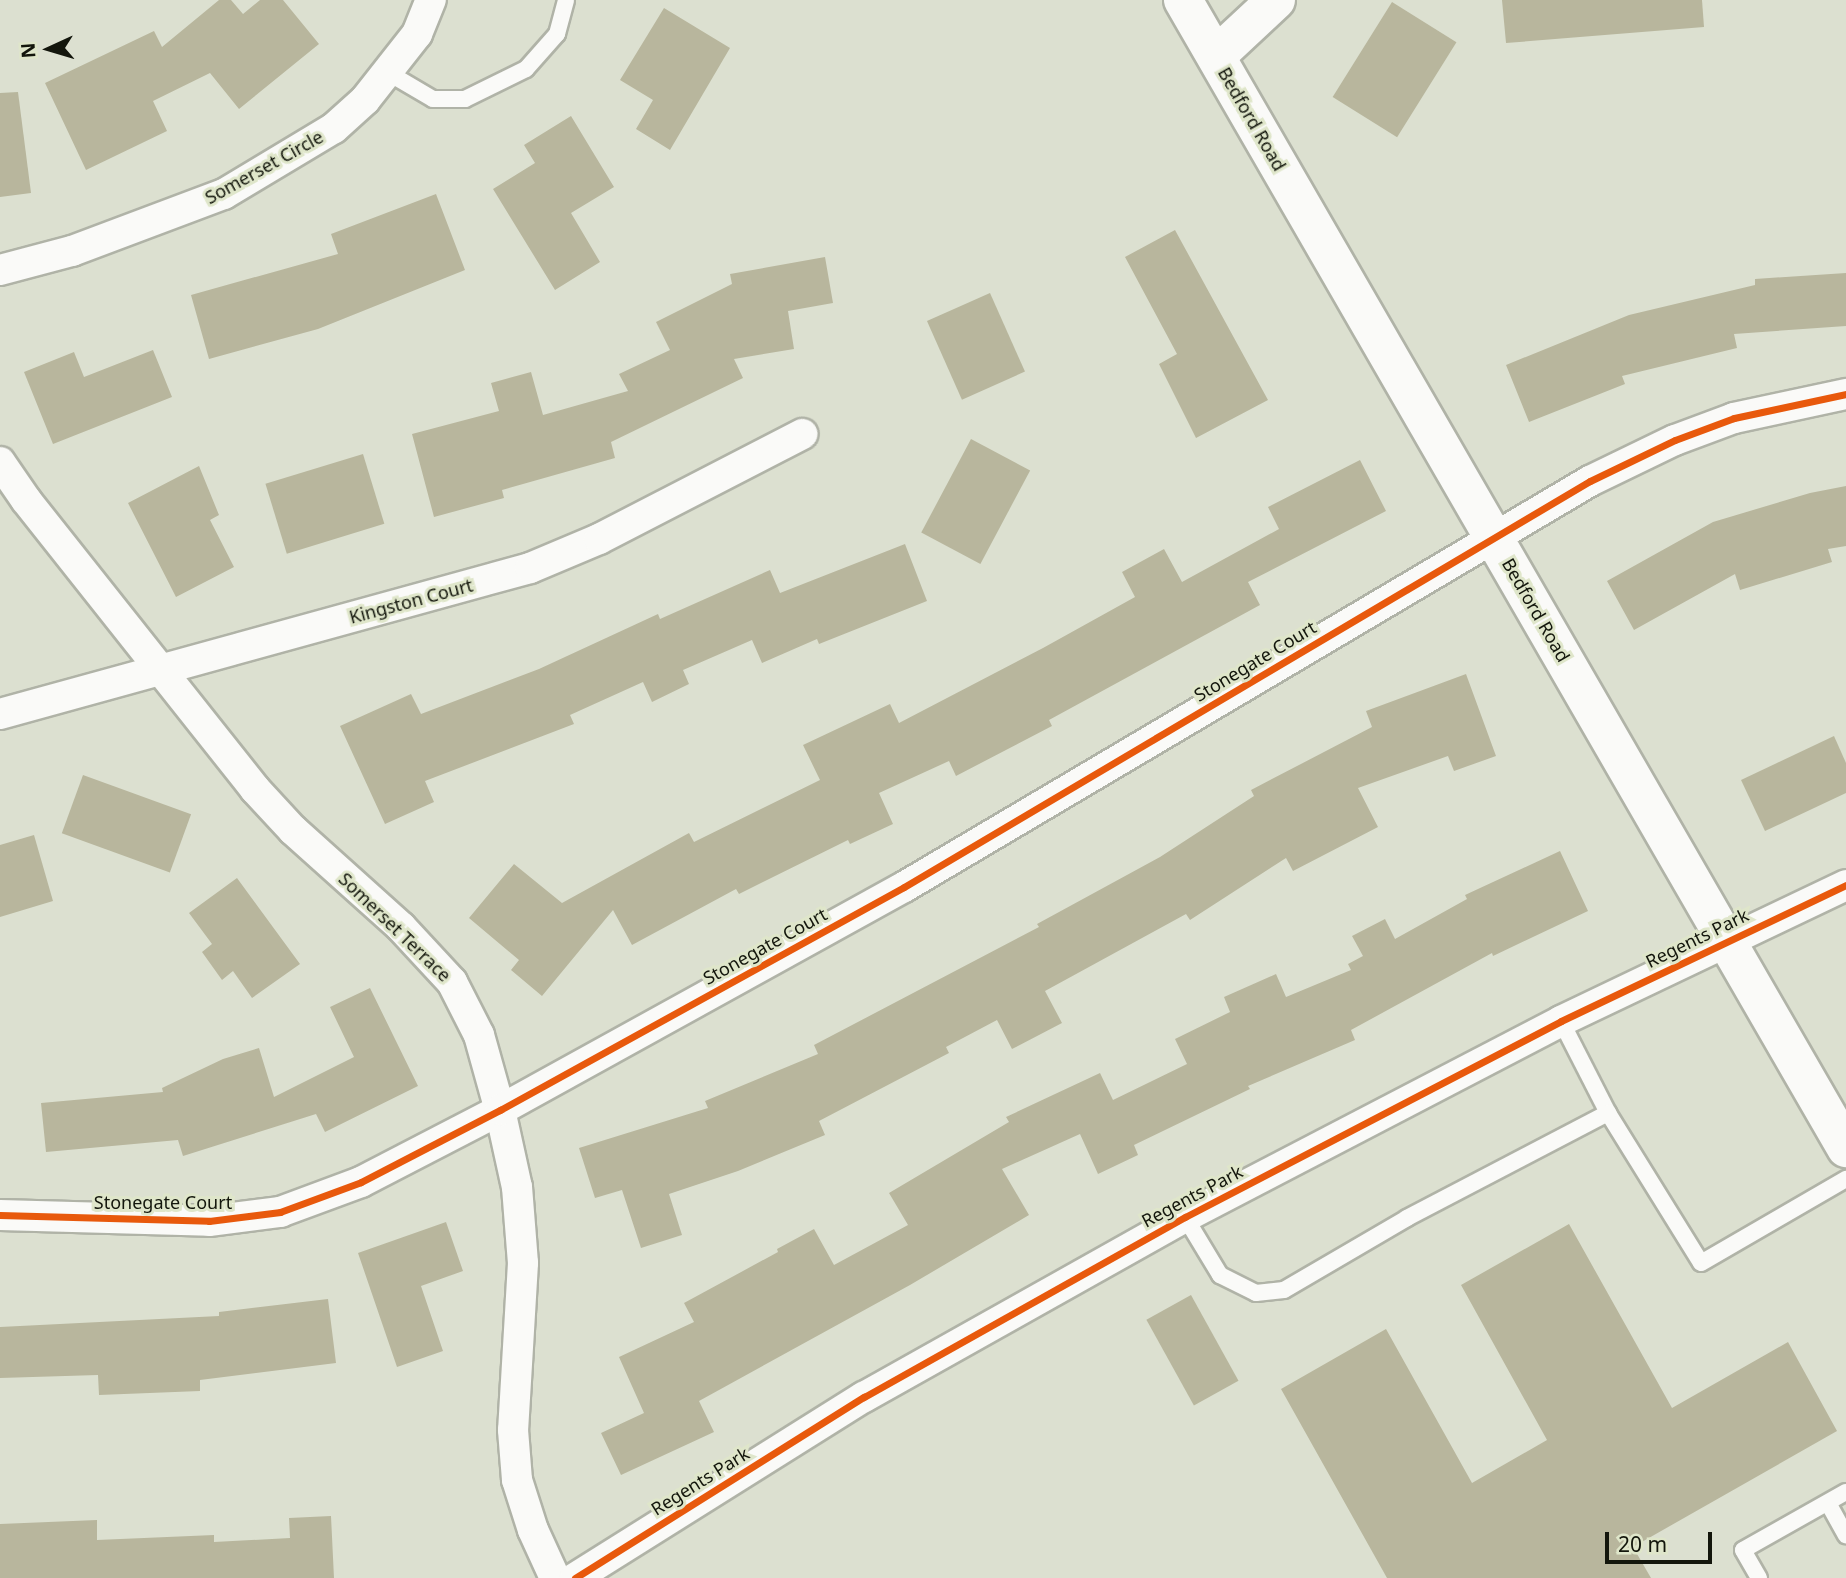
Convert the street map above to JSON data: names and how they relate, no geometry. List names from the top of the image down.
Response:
{
  "streets": {
    "main road": ["Bedford Road"],
    "street": [
      "Somerset Circle",
      "Kingston Court",
      "Stonegate Court",
      "Somerset Terrace",
      "Regents Park"
    ]
  },
  "crossings": [
    ["Bedford Road", "Stonegate Court"],
    ["Bedford Road", "Regents Park"],
    ["Kingston Court", "Somerset Terrace"],
    ["Stonegate Court", "Somerset Terrace"]
  ],
  "scale_bar": "20 m",
  "north": "left"
}
